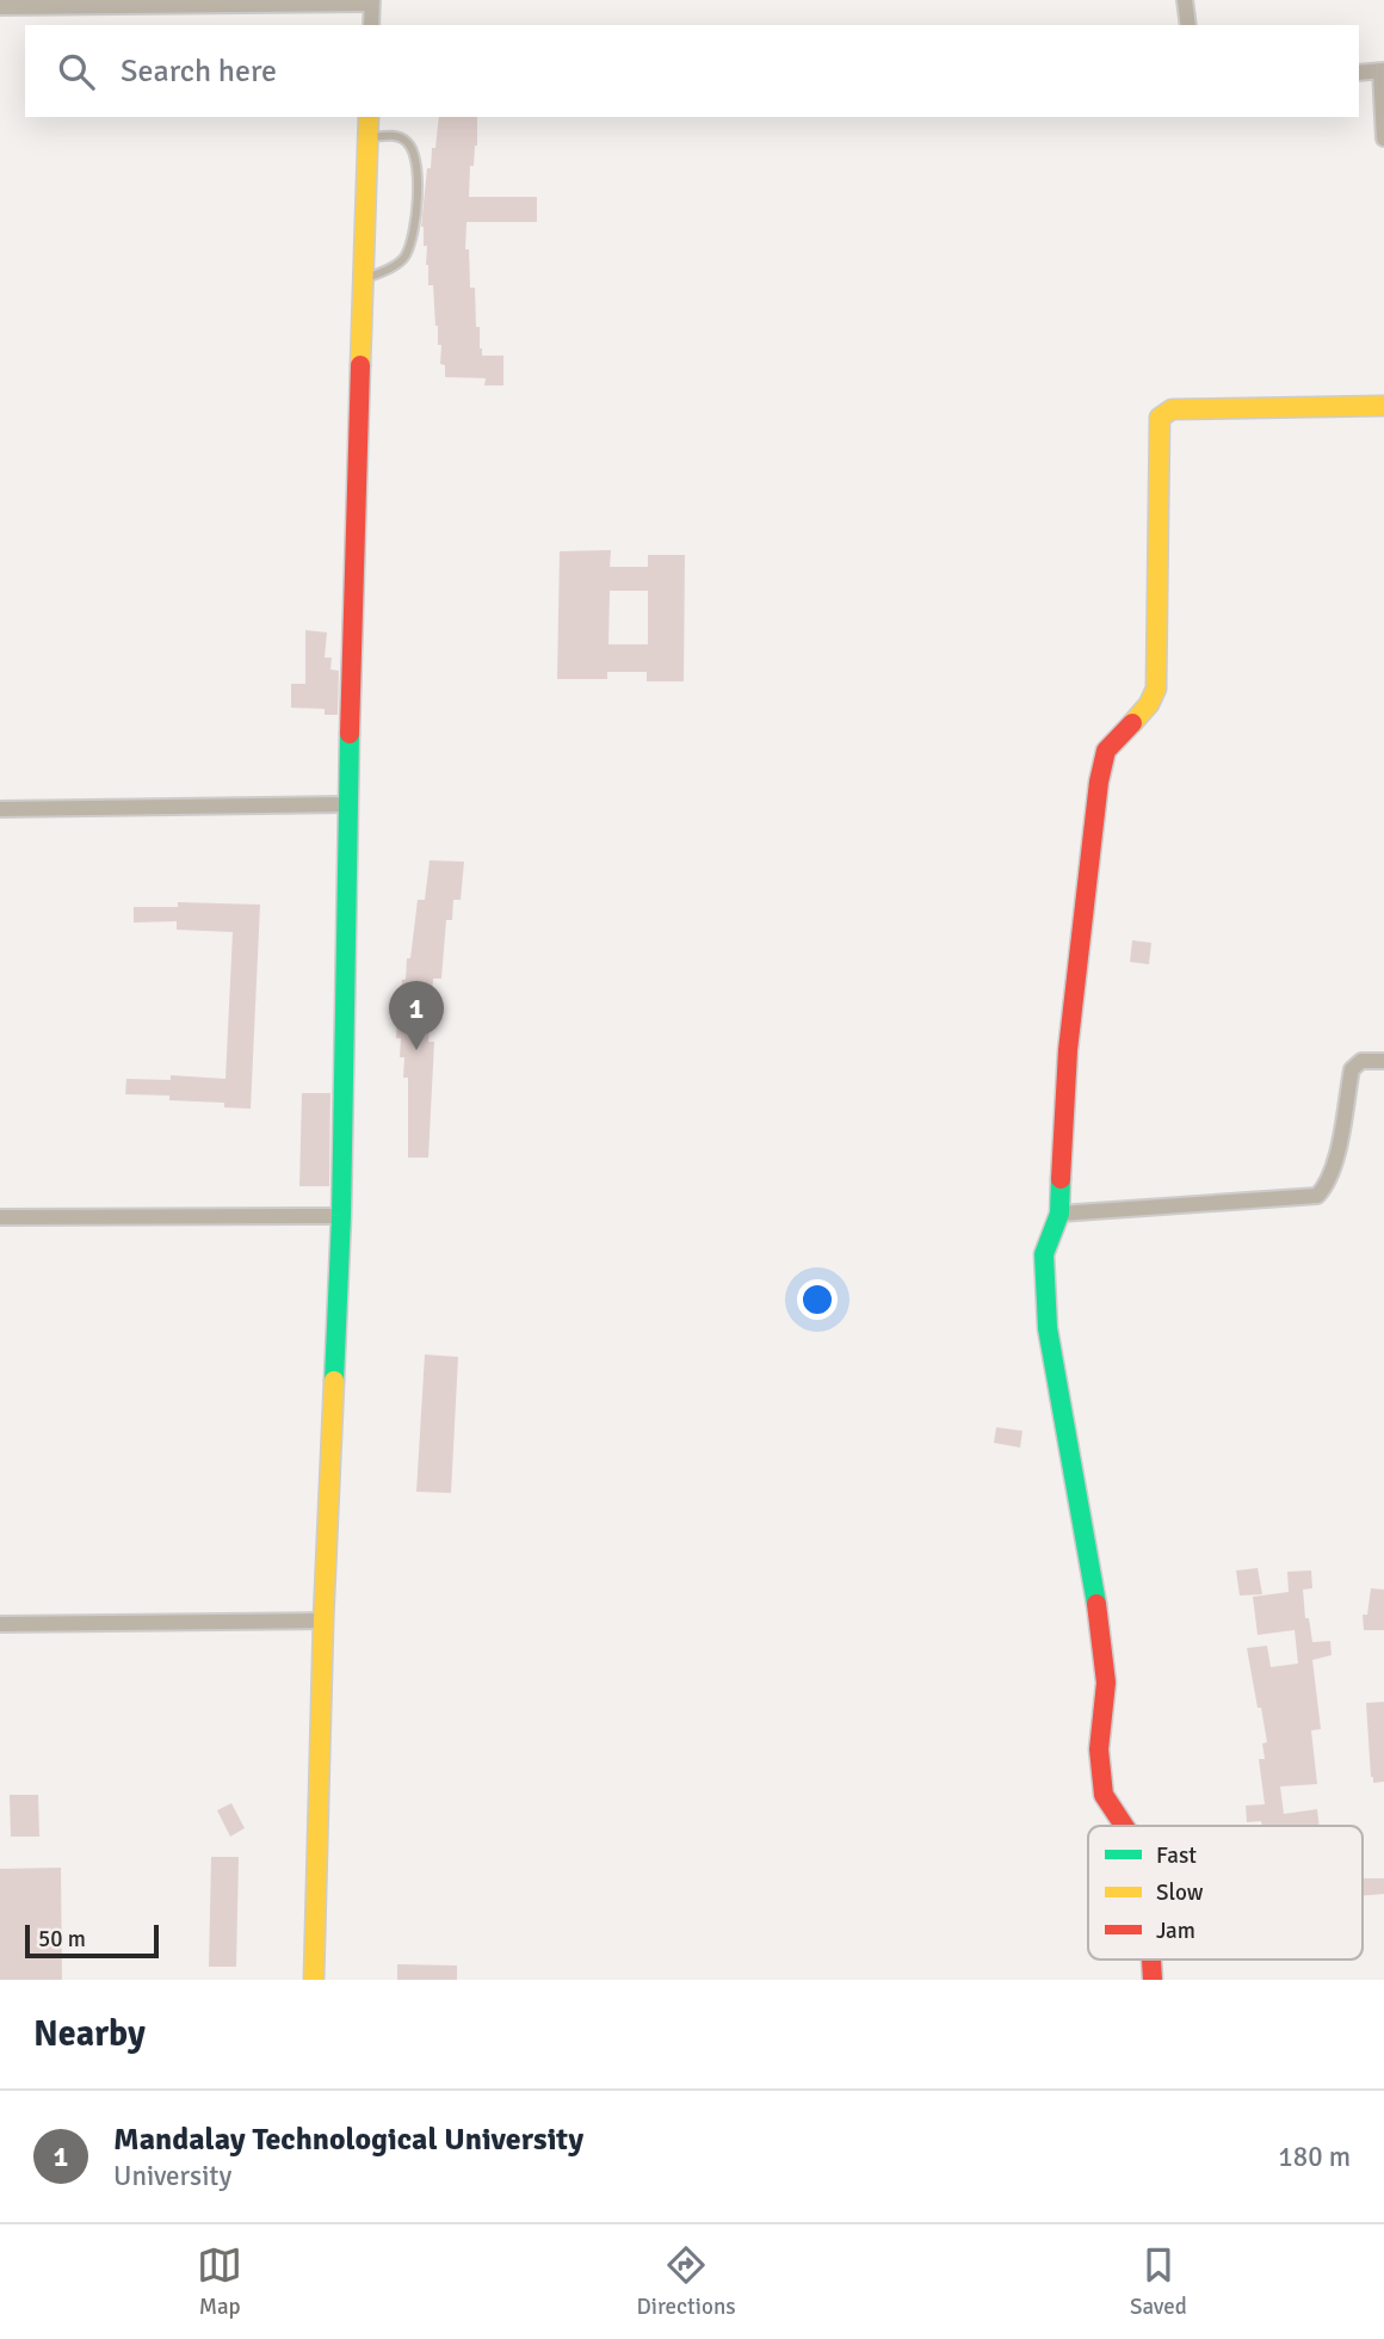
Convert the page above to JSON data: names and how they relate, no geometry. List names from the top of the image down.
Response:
{
  "legend": ["Fast", "Slow", "Jam"],
  "scale_bar": "50 m",
  "page": {
    "search": "Search here",
    "pins": "1",
    "scale": "50 m",
    "heading": "Nearby",
    "list": [
      {
        "mark": "1",
        "name": "Mandalay Technological University",
        "note": "University",
        "value": "180 m"
      }
    ],
    "nav": ["Map", "Directions", "Saved"]
  }
}
